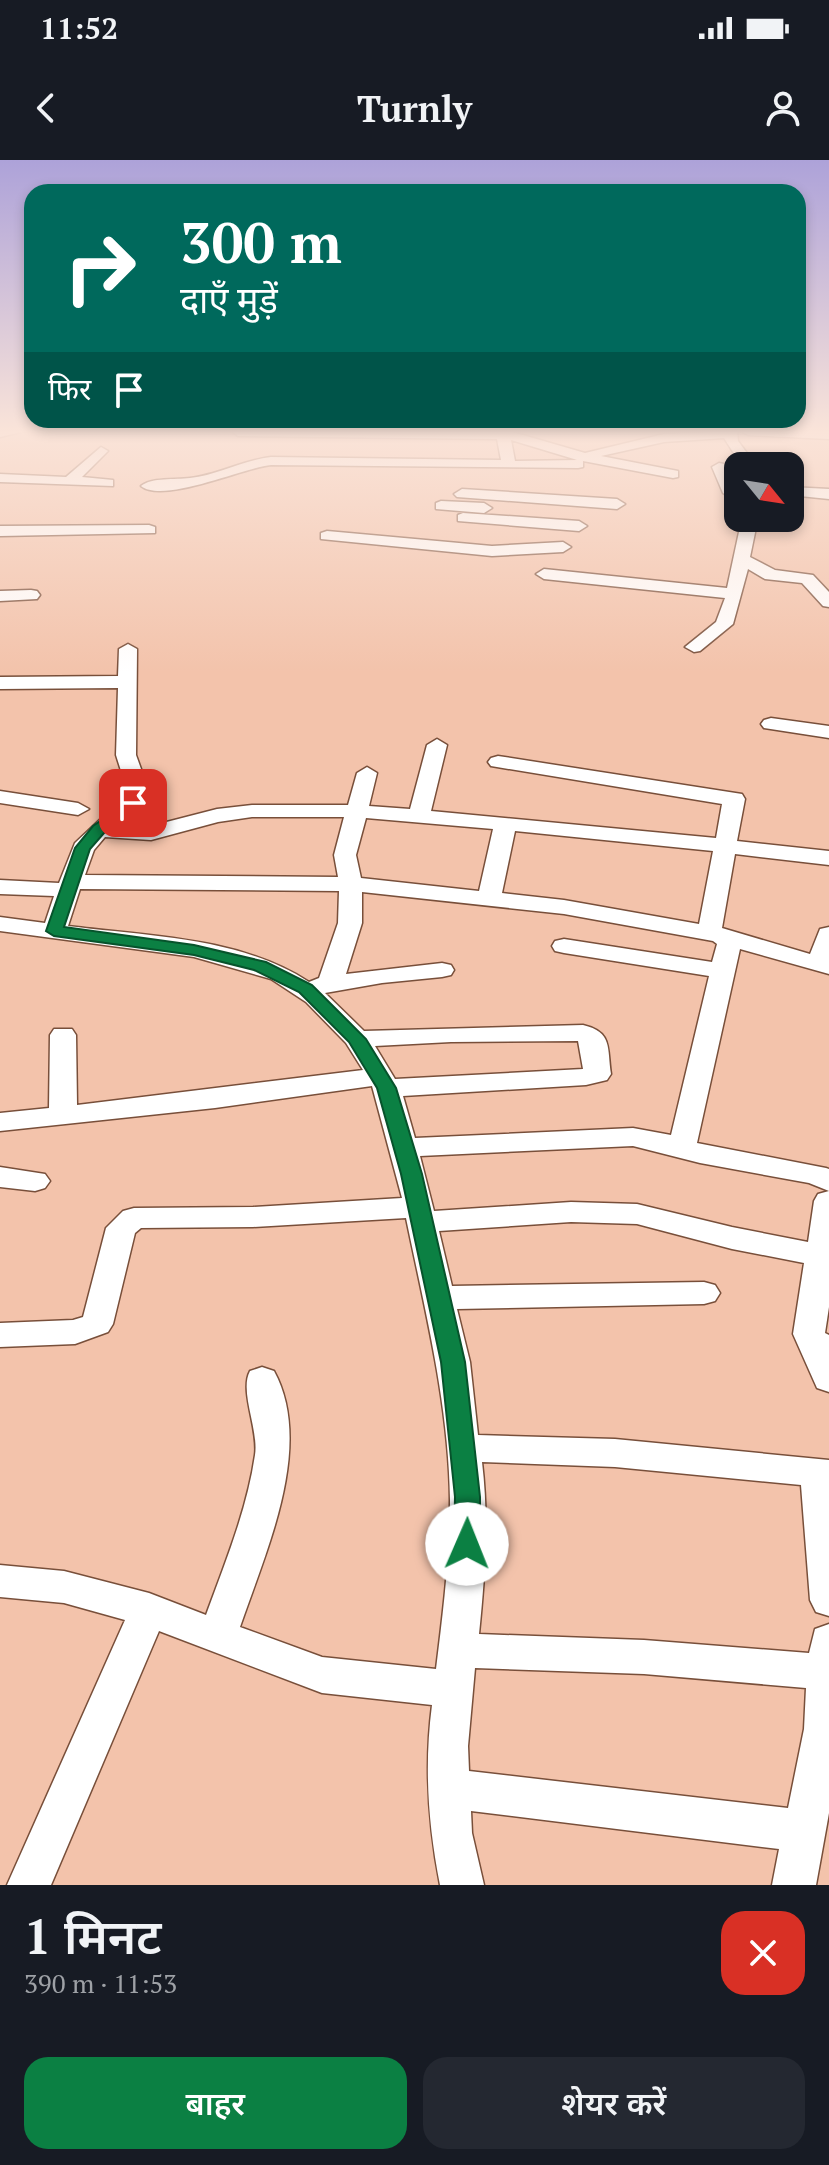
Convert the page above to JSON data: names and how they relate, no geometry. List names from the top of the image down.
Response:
{
  "north": "bottom right",
  "page": {
    "status": "11:52",
    "header": "Turnly",
    "turn": ["300 m", "दाएँ मुड़ें"],
    "then": "फिर",
    "heading": ["1 मिनट", "390 m · 11:53"],
    "buttons": ["बाहर", "शेयर करें"]
  }
}
